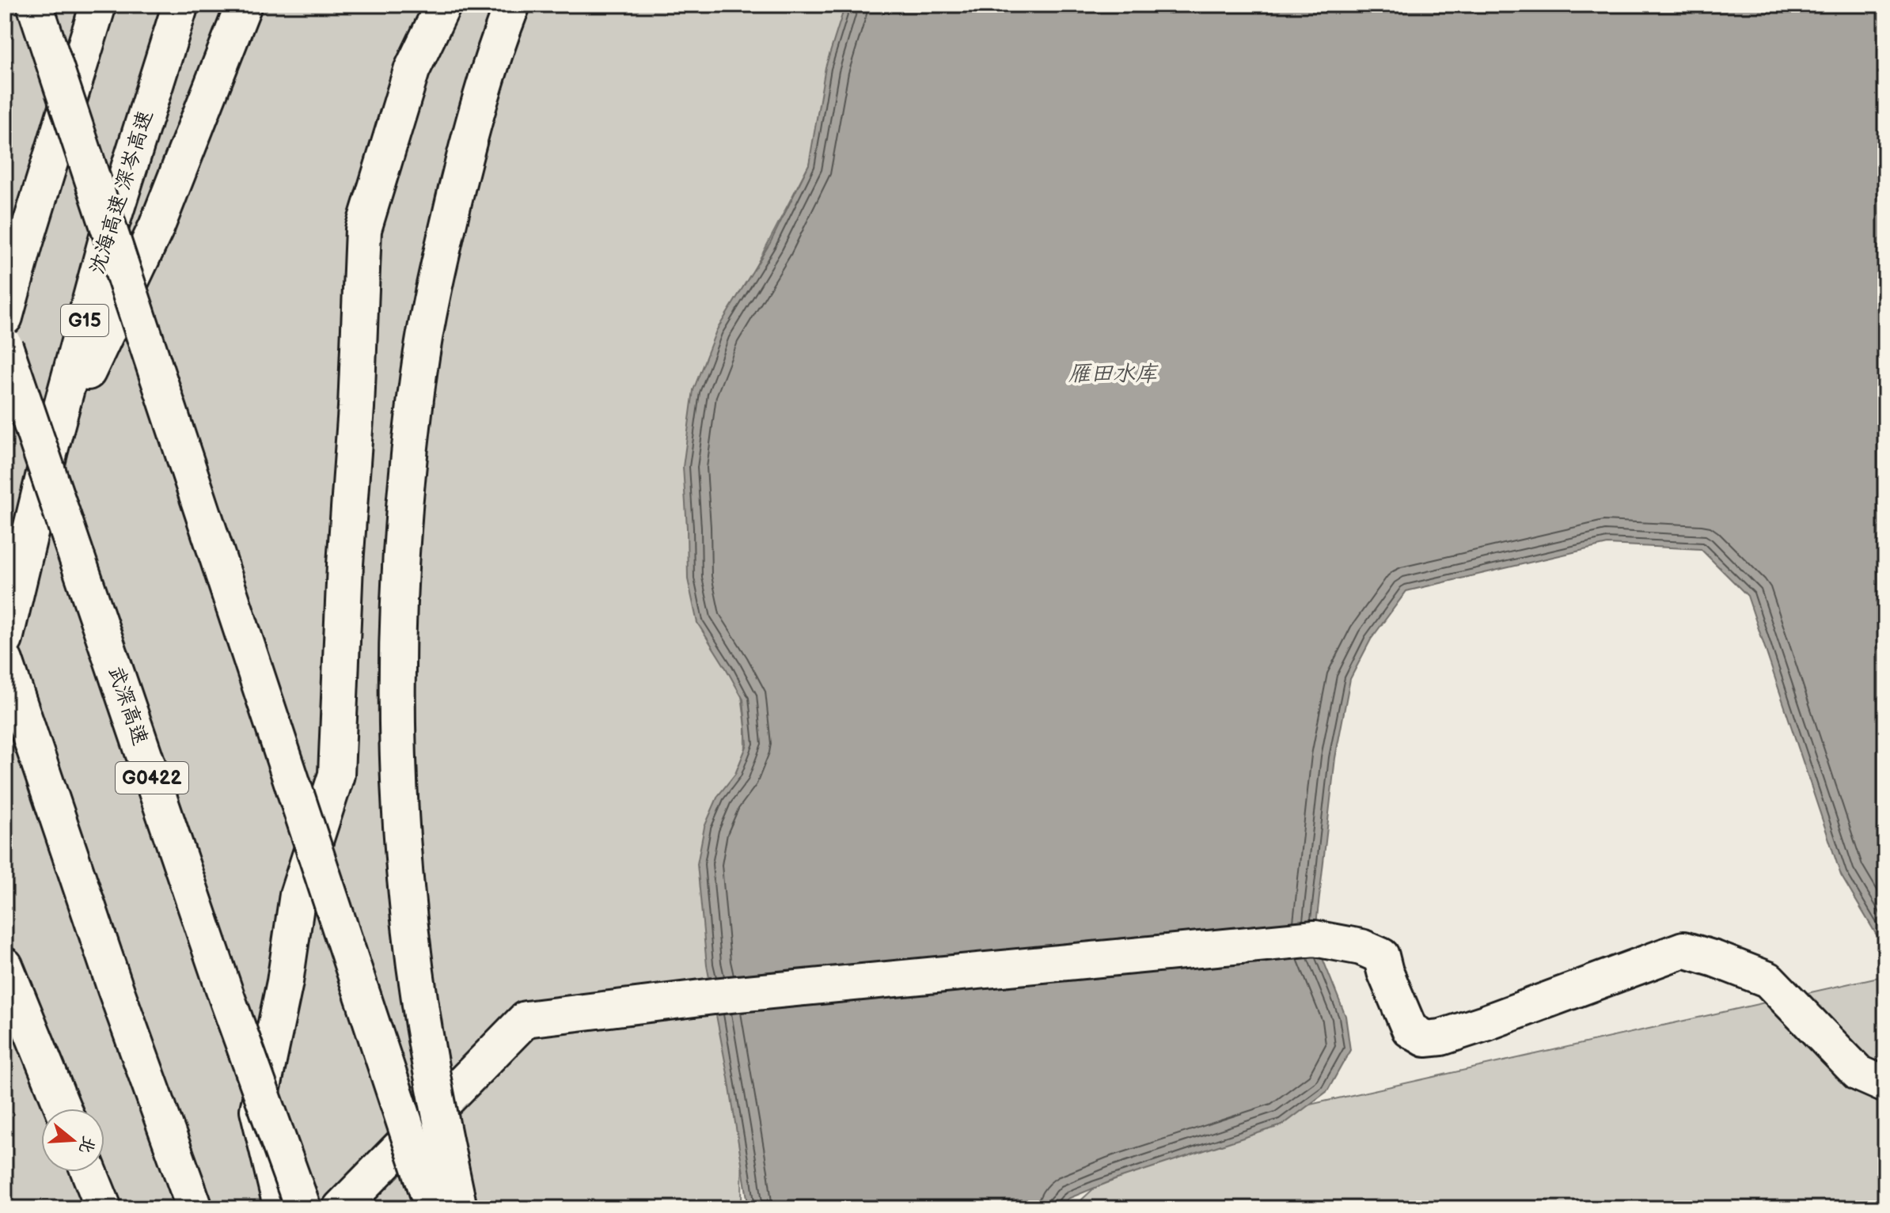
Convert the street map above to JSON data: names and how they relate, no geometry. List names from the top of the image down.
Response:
{
  "streets": {
    "main road": [
      "沈海高速 深岑高速",
      "G15",
      "武深高速",
      "G0422"
    ]
  },
  "water": ["雁田水库"],
  "north": "right"
}
